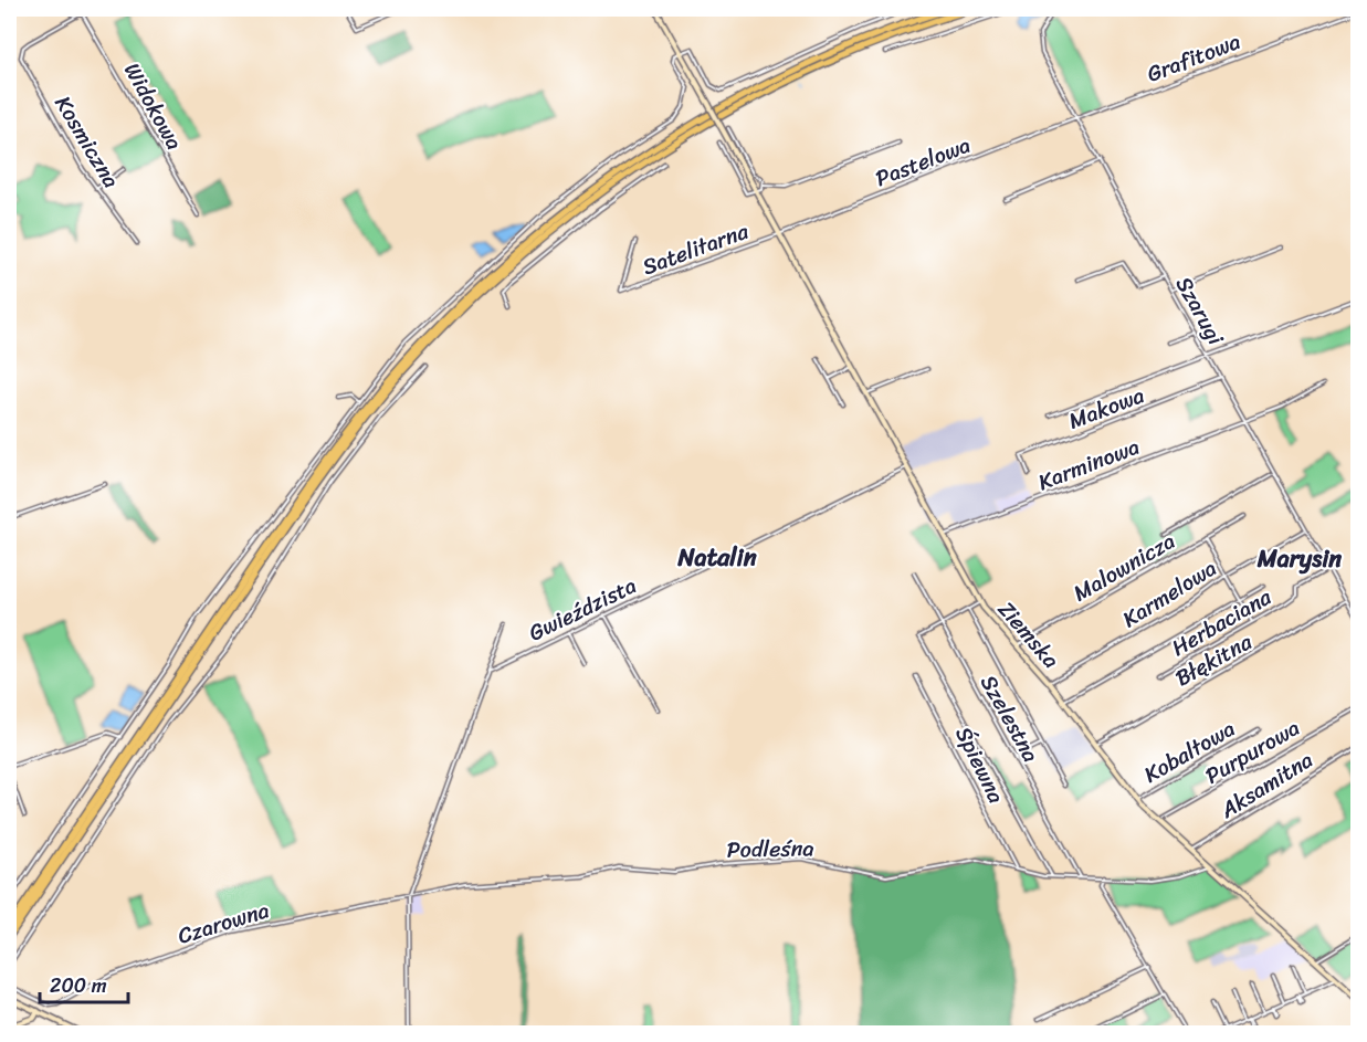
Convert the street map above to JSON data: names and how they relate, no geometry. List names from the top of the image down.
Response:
{
  "streets": {
    "street": [
      "Grafitowa",
      "Widokowa",
      "Kosmiczna",
      "Pastelowa",
      "Satelitarna",
      "Szarugi",
      "Makowa",
      "Karminowa",
      "Malownicza",
      "Karmelowa",
      "Gwieździsta",
      "Herbaciana",
      "Ziemska",
      "Błękitna",
      "Szelestna",
      "Kobaltowa",
      "Purpurowa",
      "Śpiewna",
      "Aksamitna",
      "Podleśna",
      "Czarowna"
    ]
  },
  "crossings": [
    ["Grafitowa", "Pastelowa"],
    ["Grafitowa", "Szarugi"],
    ["Widokowa", "Kosmiczna"],
    ["Pastelowa", "Satelitarna"],
    ["Pastelowa", "Szarugi"],
    ["Pastelowa", "Ziemska"],
    ["Satelitarna", "Ziemska"],
    ["Szarugi", "Makowa"],
    ["Szarugi", "Karminowa"],
    ["Szarugi", "Karmelowa"],
    ["Szarugi", "Herbaciana"],
    ["Szarugi", "Błękitna"],
    ["Karminowa", "Ziemska"],
    ["Malownicza", "Ziemska"],
    ["Karmelowa", "Ziemska"],
    ["Gwieździsta", "Ziemska"],
    ["Ziemska", "Błękitna"],
    ["Ziemska", "Kobaltowa"],
    ["Ziemska", "Purpurowa"],
    ["Ziemska", "Aksamitna"],
    ["Ziemska", "Podleśna"],
    ["Szelestna", "Podleśna"],
    ["Śpiewna", "Podleśna"],
    ["Podleśna", "Czarowna"]
  ],
  "districts": ["Natalin", "Marysin"],
  "scale_bar": "200 m"
}
